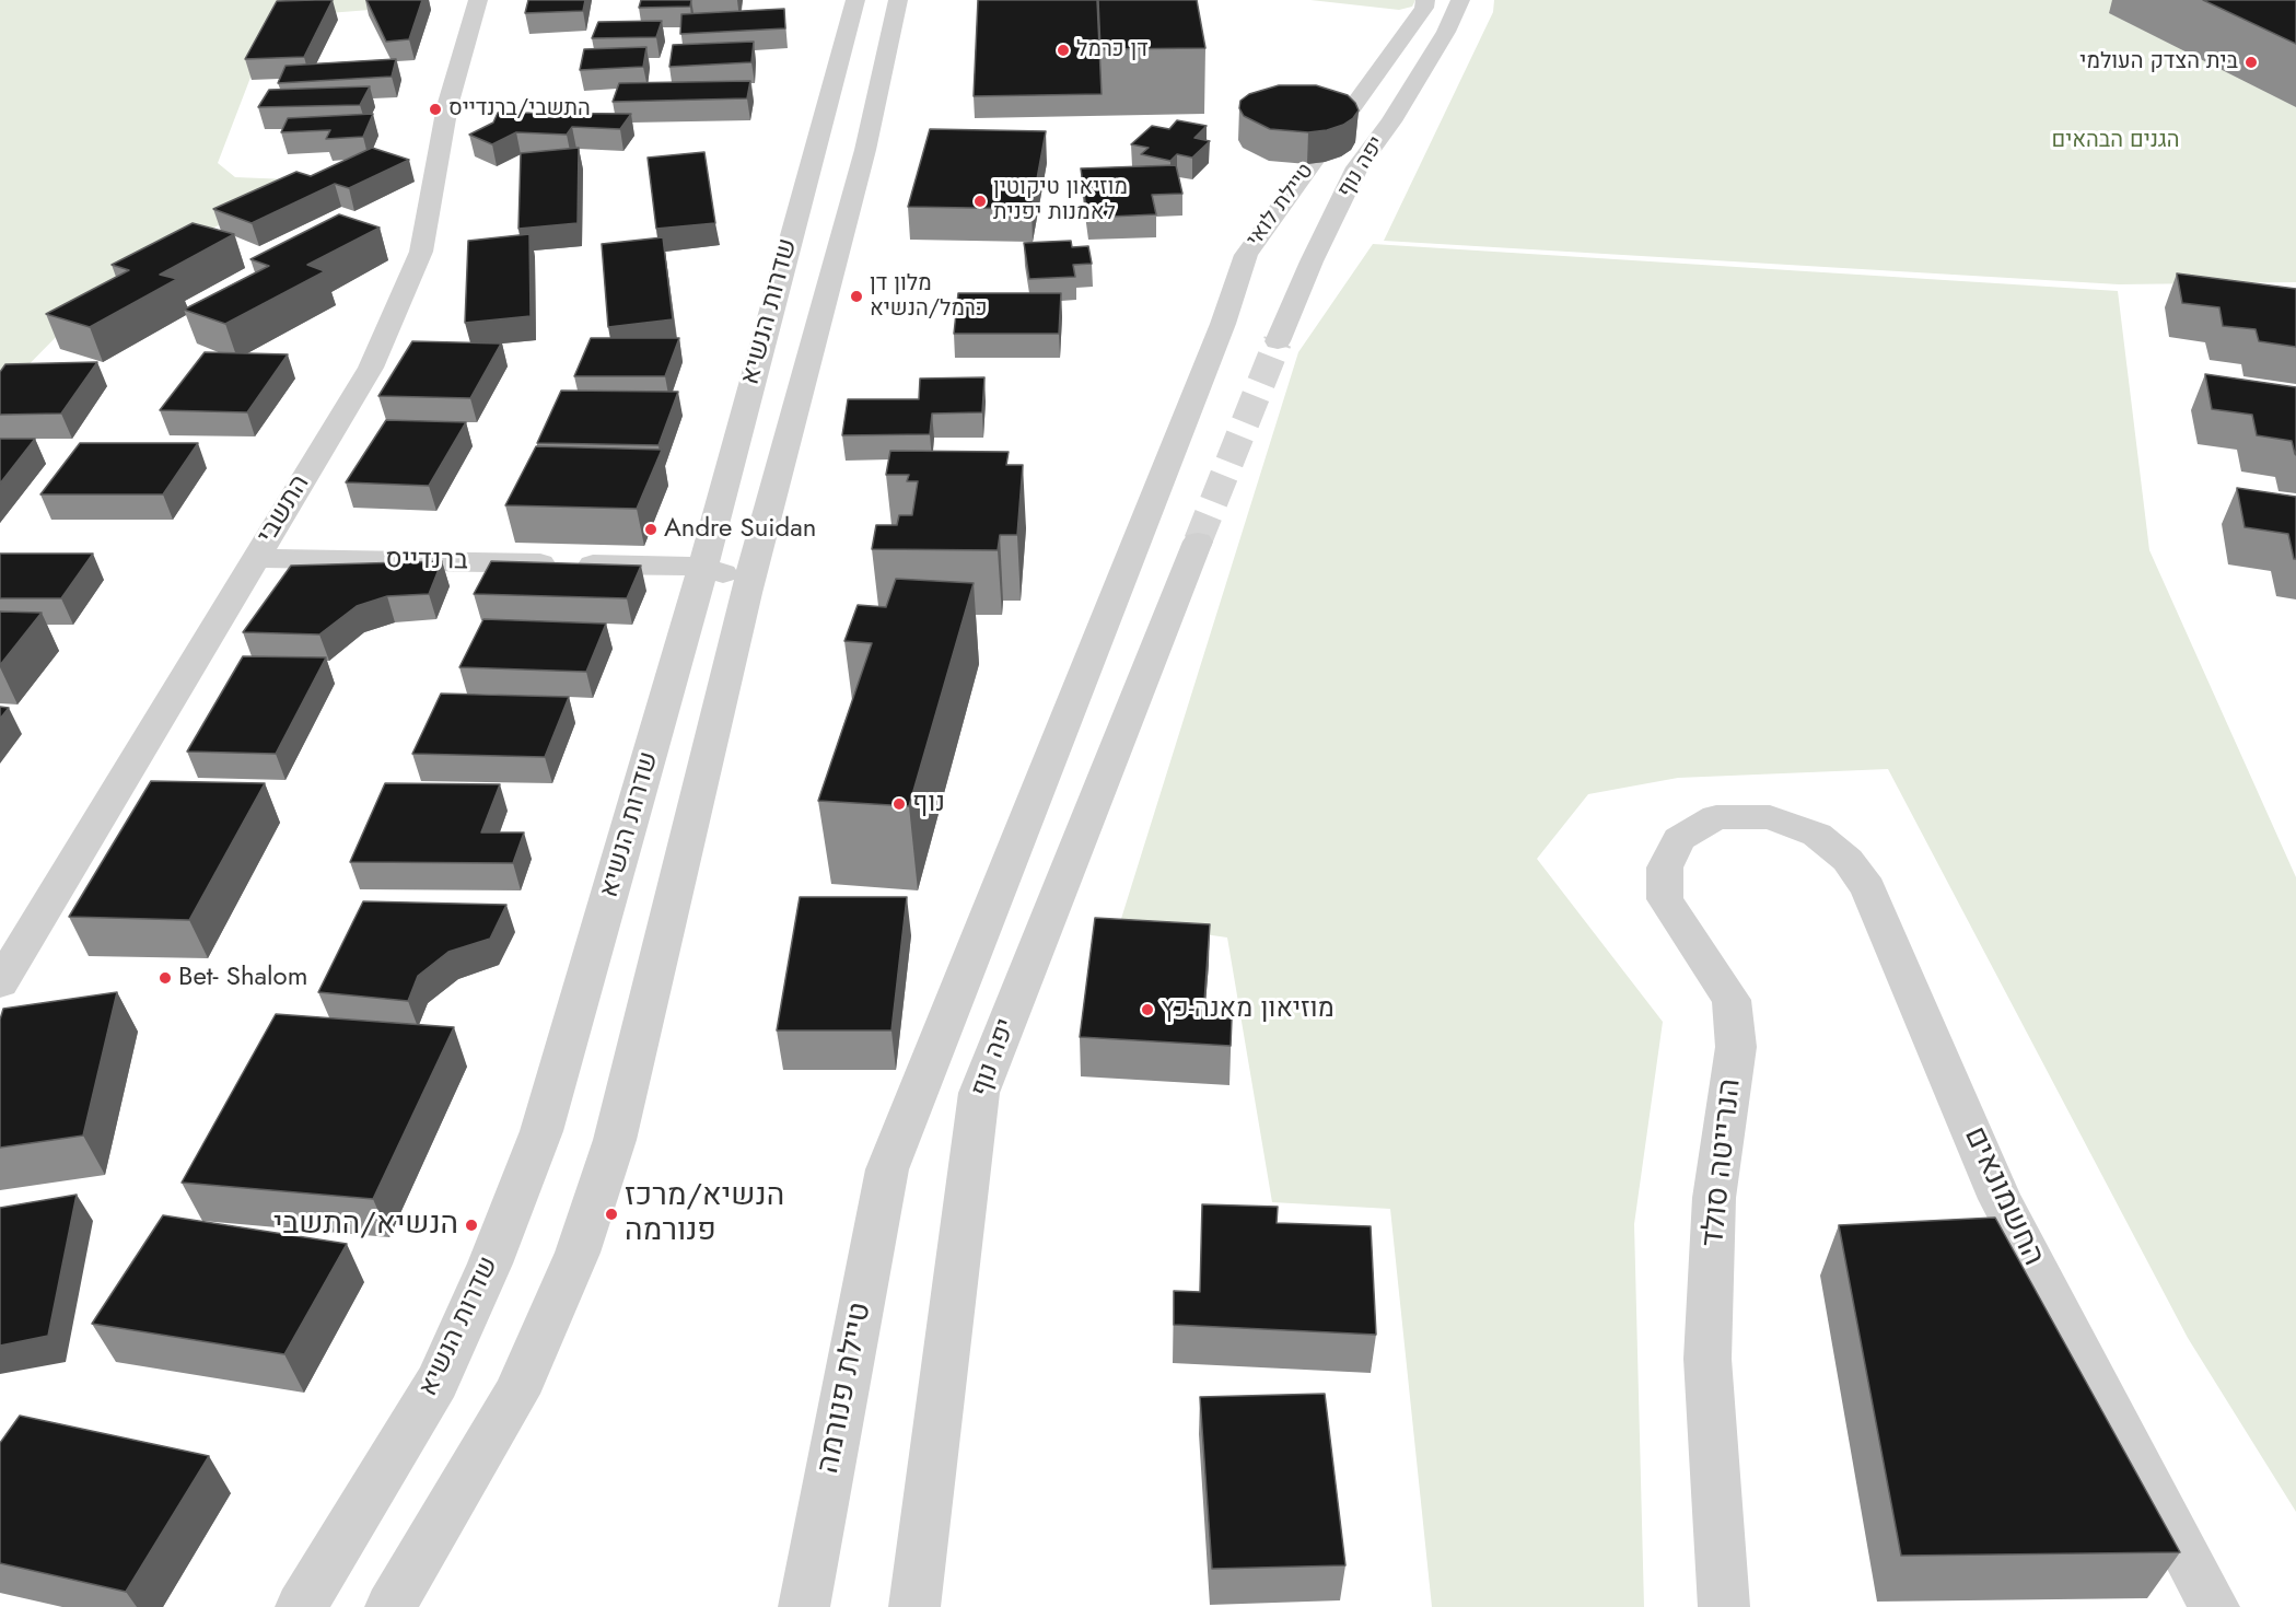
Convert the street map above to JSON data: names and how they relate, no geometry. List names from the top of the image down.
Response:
{
  "streets": {
    "street": [
      "יפה נוף",
      "טיילת לואי",
      "שדרות הנשיא",
      "התשבי",
      "ברנדייס",
      "הנרייטה סולד",
      "החשמונאים",
      "טיילת פנורמה"
    ]
  },
  "crossings": [
    ["טיילת לואי", "טיילת פנורמה"],
    ["שדרות הנשיא", "ברנדייס"],
    ["התשבי", "ברנדייס"],
    ["הנרייטה סולד", "החשמונאים"]
  ],
  "parks": ["הגנים הבהאים"],
  "places": [
    "דן כרמל",
    "בית הצדק העולמי",
    "התשבי/ברנדייס",
    "מוזיאון טיקוטין לאמנות יפנית",
    "מלון דן כרמל/הנשיא",
    "Andre Suidan",
    "נוף",
    "Bet- Shalom",
    "מוזיאון מאנה-כץ",
    "הנשיא/מרכז פנורמה",
    "הנשיא/התשבי"
  ]
}
